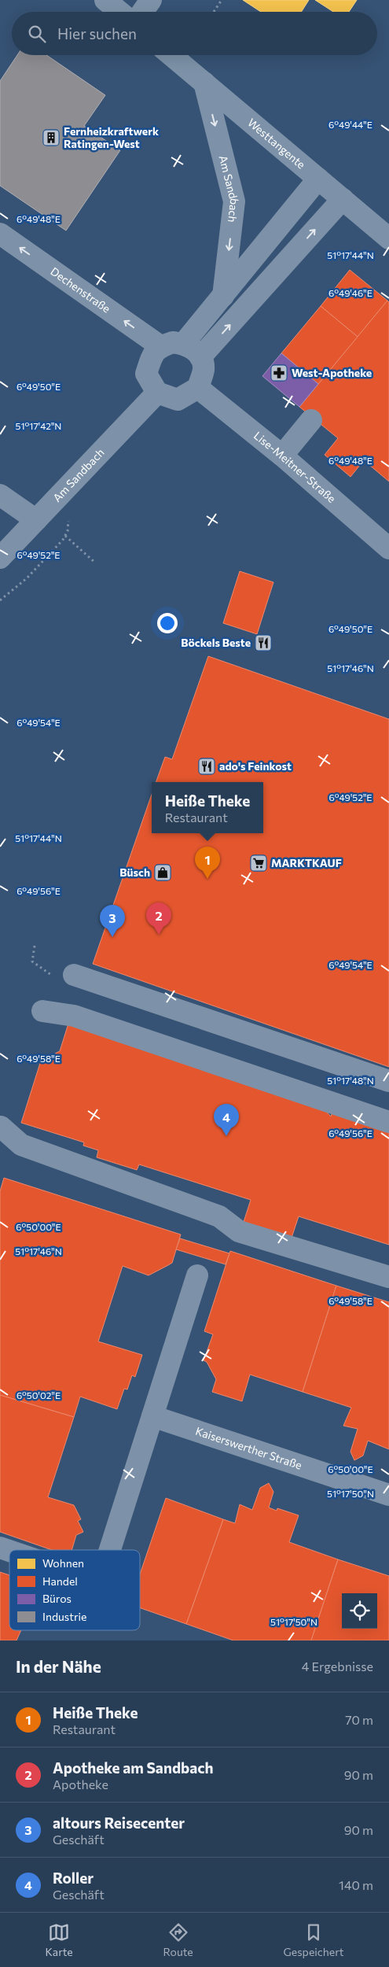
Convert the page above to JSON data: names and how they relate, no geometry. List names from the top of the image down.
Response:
{
  "streets": {
    "street": [
      "Westtangente",
      "Am Sandbach",
      "Dechenstraße",
      "Lise-Meitner-Straße",
      "Kaiserswerther Straße"
    ]
  },
  "crossings": [
    ["Westtangente", "Am Sandbach"],
    ["Am Sandbach", "Dechenstraße"],
    ["Am Sandbach", "Lise-Meitner-Straße"],
    ["Dechenstraße", "Lise-Meitner-Straße"]
  ],
  "one_way": ["Am Sandbach", "Dechenstraße"],
  "places": {
    "building": ["Fernheizkraftwerk Ratingen-West"],
    "pharmacy": ["West-Apotheke"],
    "restaurant": ["Böckels Beste", "ado's Feinkost"],
    "supermarket": ["MARKTKAUF"],
    "shop": ["Büsch"]
  },
  "legend": [
    "Wohnen",
    "Handel",
    "Büros",
    "Industrie"
  ],
  "page": {
    "search": "Hier suchen",
    "popup": ["Heiße Theke", "Restaurant"],
    "pins": [
      "1",
      "2",
      "3",
      "4"
    ],
    "heading": ["In der Nähe", "4 Ergebnisse"],
    "list": [
      {
        "mark": "1",
        "name": "Heiße Theke",
        "note": "Restaurant",
        "value": "70 m"
      },
      {
        "mark": "2",
        "name": "Apotheke am Sandbach",
        "note": "Apotheke",
        "value": "90 m"
      },
      {
        "mark": "3",
        "name": "altours Reisecenter",
        "note": "Geschäft",
        "value": "90 m"
      },
      {
        "mark": "4",
        "name": "Roller",
        "note": "Geschäft",
        "value": "140 m"
      }
    ],
    "nav": ["Karte", "Route", "Gespeichert"]
  },
  "coordinates": [
    "6°49'44\"E",
    "6°49'48\"E",
    "51°17'44\"N",
    "6°49'46\"E",
    "6°49'50\"E",
    "51°17'42\"N",
    "6°49'52\"E",
    "51°17'46\"N",
    "6°49'54\"E",
    "6°49'56\"E",
    "6°49'58\"E",
    "51°17'48\"N",
    "6°50'00\"E",
    "6°50'02\"E",
    "51°17'50\"N"
  ]
}
